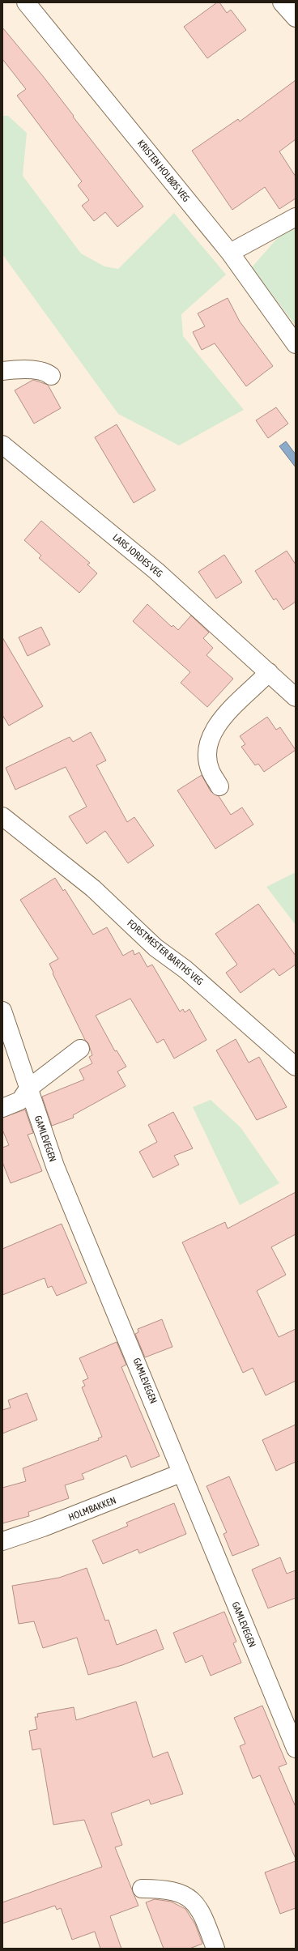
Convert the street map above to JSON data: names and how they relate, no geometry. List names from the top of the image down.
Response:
{
  "streets": {
    "street": [
      "KRISTEN HOLBØS VEG",
      "LARS JORDES VEG",
      "FORSTMESTER BARTHS VEG",
      "GAMLEVEGEN",
      "HOLMBAKKEN"
    ]
  },
  "crossings": [
    ["GAMLEVEGEN", "HOLMBAKKEN"]
  ]
}
